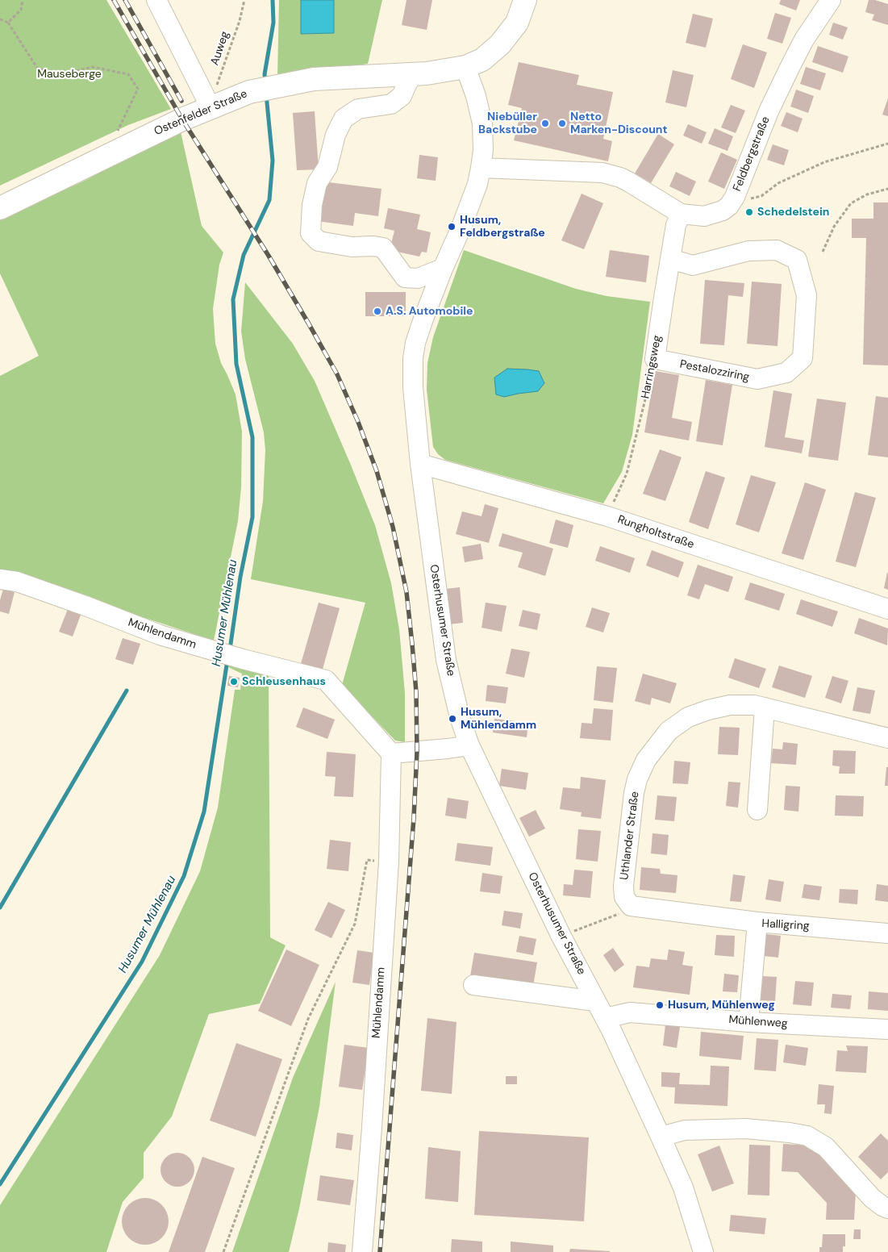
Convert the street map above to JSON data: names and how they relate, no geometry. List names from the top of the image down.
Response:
{
  "streets": {
    "main road": ["Ostenfelder Straße"],
    "street": [
      "Feldbergstraße",
      "Harringsweg",
      "Pestalozziring",
      "Rungholtstraße",
      "Osterhusumer Straße",
      "Mühlendamm",
      "Uthlander Straße",
      "Halligring",
      "Mühlenweg"
    ],
    "path": ["Auweg"]
  },
  "crossings": [
    ["Auweg", "Ostenfelder Straße"],
    ["Ostenfelder Straße", "Osterhusumer Straße"],
    ["Feldbergstraße", "Harringsweg"],
    ["Feldbergstraße", "Osterhusumer Straße"],
    ["Harringsweg", "Pestalozziring"],
    ["Harringsweg", "Rungholtstraße"],
    ["Rungholtstraße", "Osterhusumer Straße"],
    ["Osterhusumer Straße", "Mühlenweg"],
    ["Halligring", "Mühlenweg"]
  ],
  "water": ["Husumer Mühlenau"],
  "parks": ["Mauseberge"],
  "places": [
    "Niebüller Backstube",
    "Netto Marken-Discount",
    "Schedelstein",
    "Husum, Feldbergstraße",
    "A.S. Automobile",
    "Schleusenhaus",
    "Husum, Mühlendamm",
    "Husum, Mühlenweg"
  ]
}
